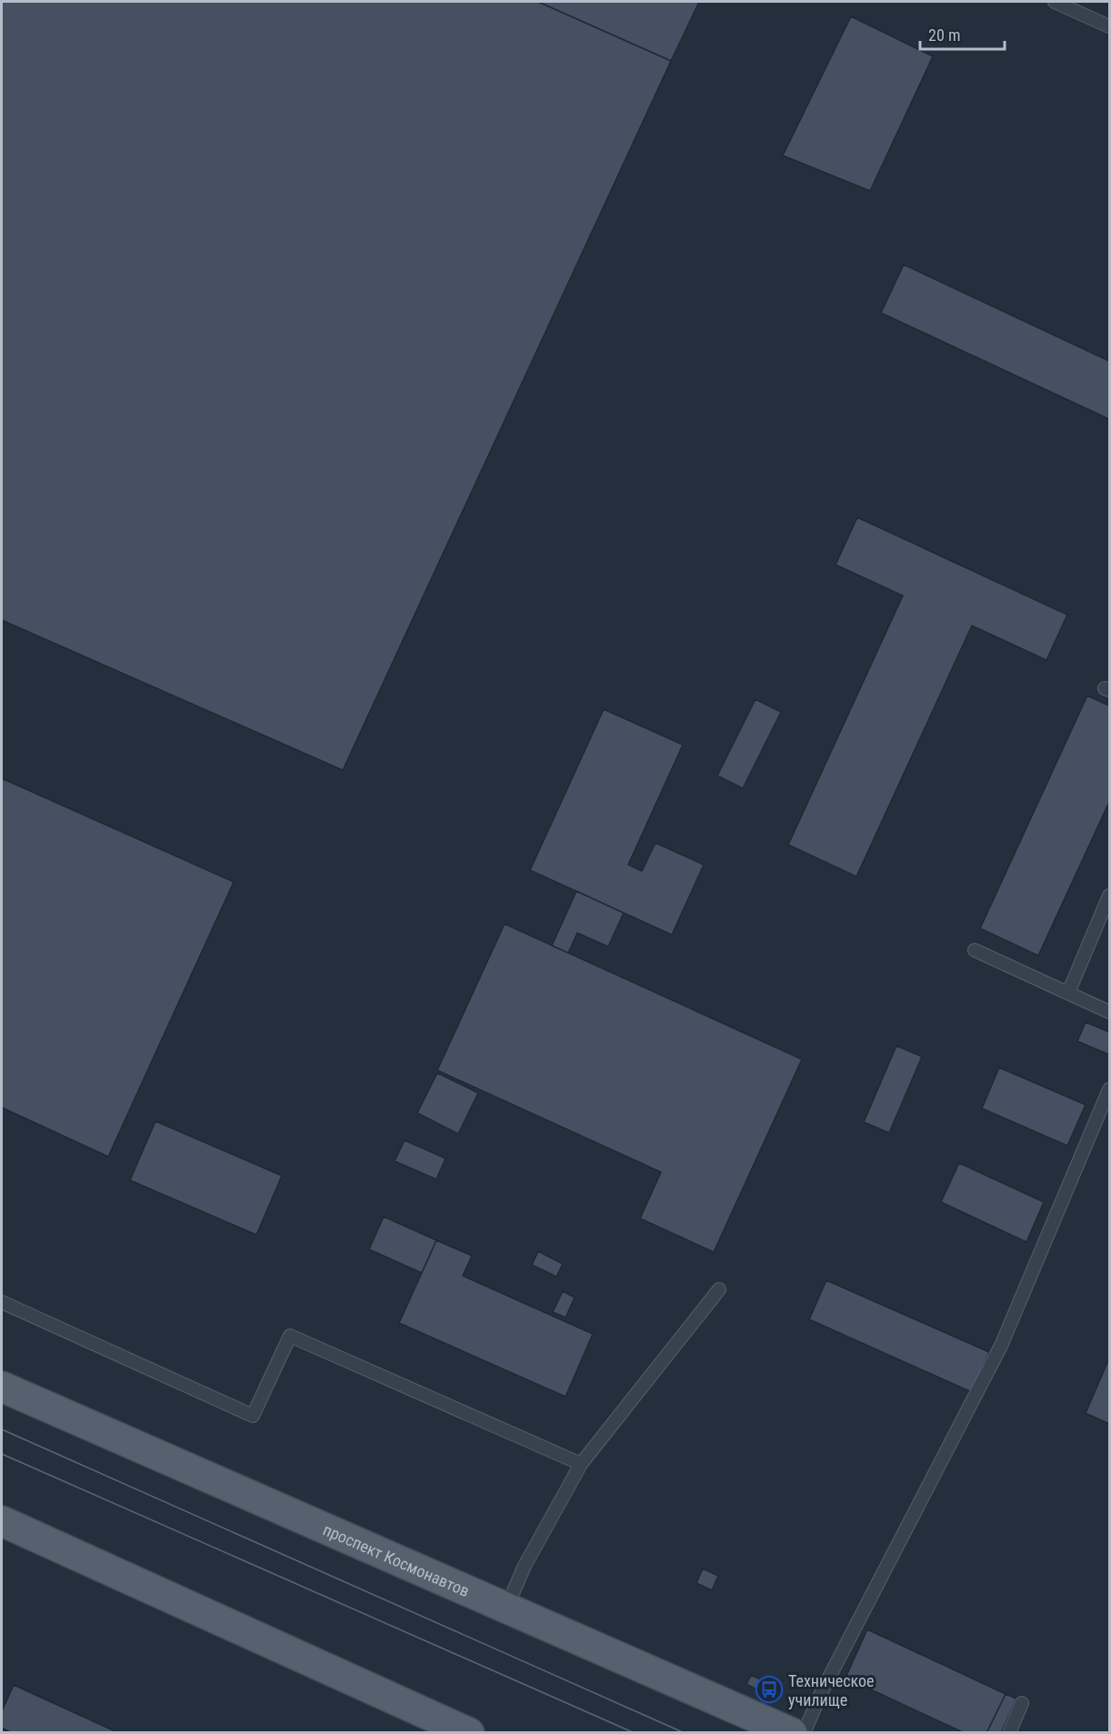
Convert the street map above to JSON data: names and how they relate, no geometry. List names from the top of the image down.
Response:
{
  "streets": {
    "main road": ["проспект Космонавтов"]
  },
  "places": {
    "bus stop": ["Техническое училище"]
  },
  "scale_bar": "20 m"
}
